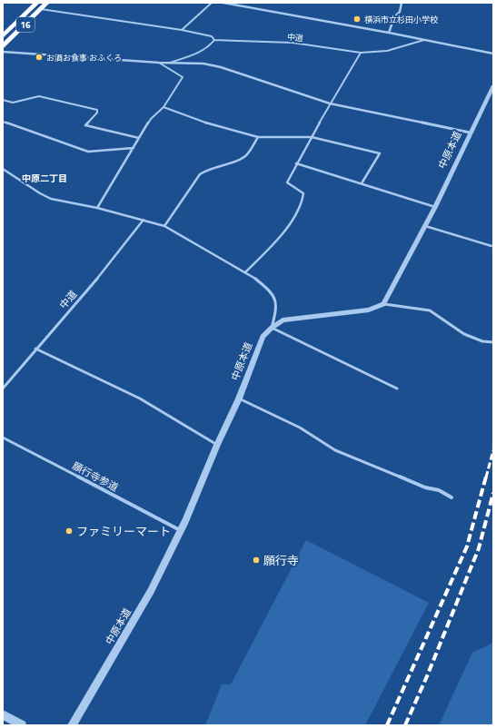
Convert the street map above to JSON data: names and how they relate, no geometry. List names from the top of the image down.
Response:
{
  "streets": {
    "highway": ["16"],
    "street": ["中原本道"],
    "lane": ["中道", "願行寺参道"]
  },
  "crossings": [
    ["中原本道", "願行寺参道"]
  ],
  "districts": ["中原二丁目"],
  "places": [
    "横浜市立杉田小学校",
    "お酒お食事 おふくろ",
    "ファミリーマート",
    "願行寺"
  ]
}
